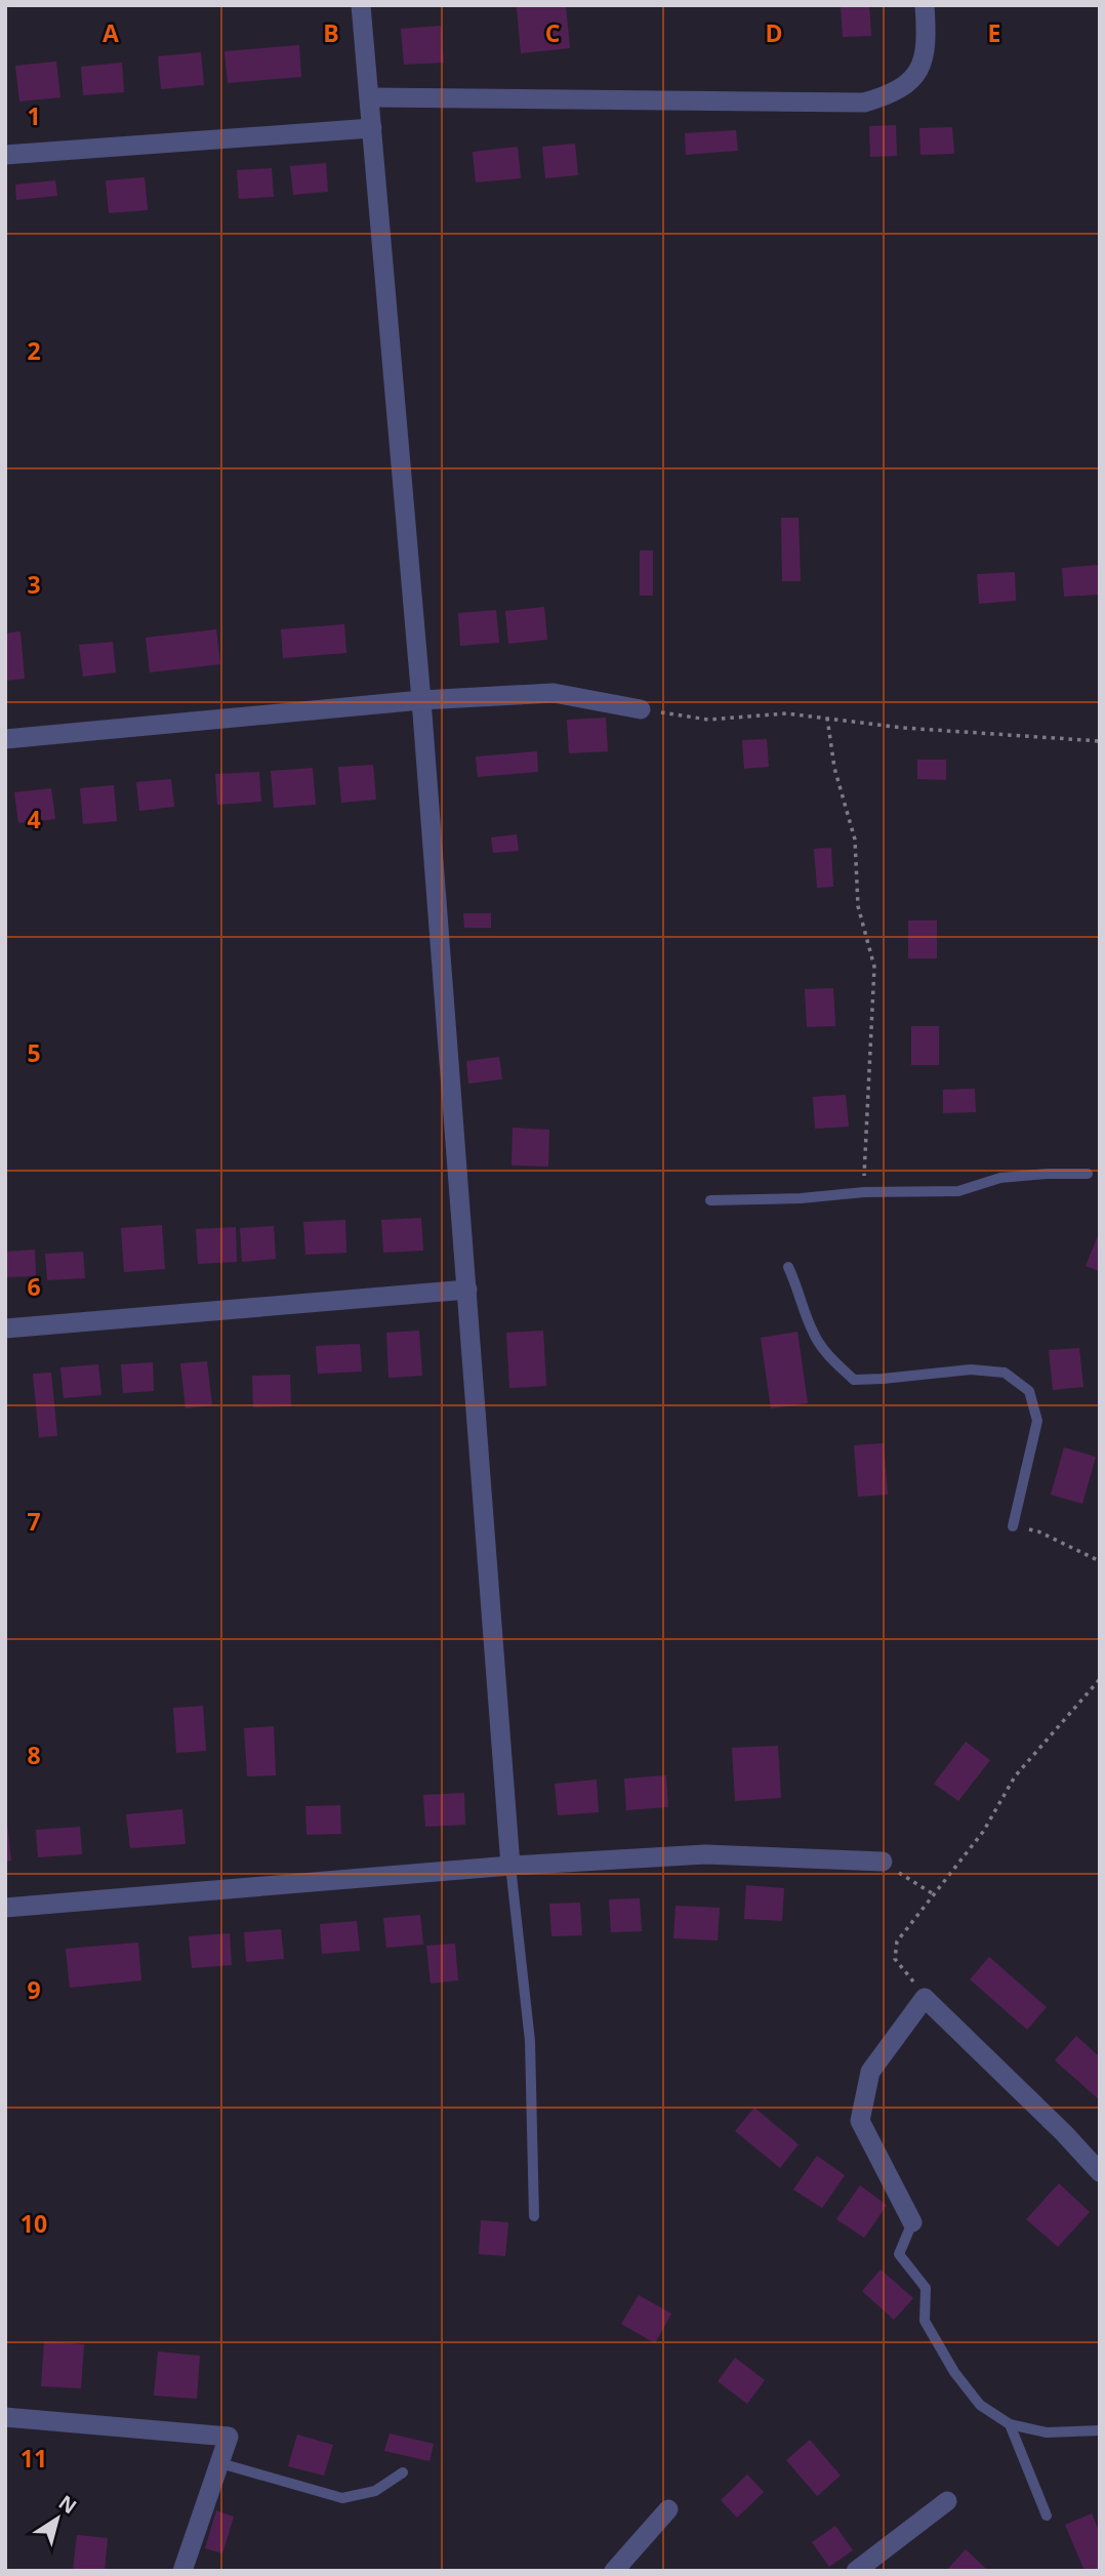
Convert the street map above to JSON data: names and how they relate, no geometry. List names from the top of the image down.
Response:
{
  "north": "top right",
  "grid": {
    "columns": [
      "A",
      "B",
      "C",
      "D",
      "E"
    ],
    "rows": [
      "1",
      "2",
      "3",
      "4",
      "5",
      "6",
      "7",
      "8",
      "9",
      "10",
      "11"
    ]
  }
}
